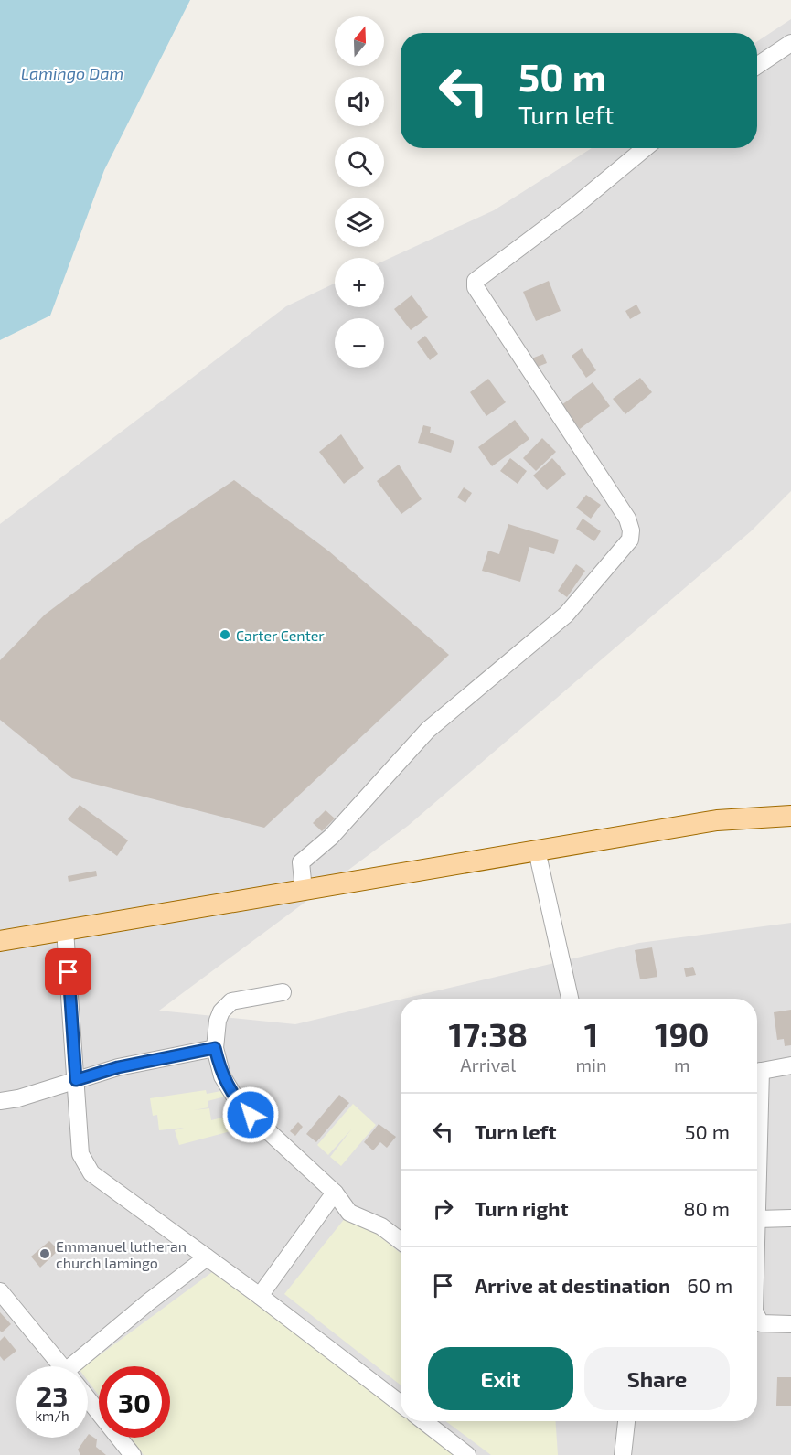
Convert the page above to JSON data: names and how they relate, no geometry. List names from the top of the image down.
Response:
{
  "water": ["Lamingo Dam"],
  "places": ["Carter Center", "Emmanuel lutheran church lamingo"],
  "north": "top",
  "page": {
    "map_buttons": ["+", "−"],
    "turn": ["50 m", "Turn left"],
    "eta": [
      "17:38",
      "Arrival",
      "1",
      "min",
      "190",
      "m"
    ],
    "list": [
      {
        "name": "Turn left",
        "value": "50 m"
      },
      {
        "name": "Turn right",
        "value": "80 m"
      },
      {
        "name": "Arrive at destination",
        "value": "60 m"
      }
    ],
    "buttons": ["Exit", "Share"],
    "speed": "23 km/h",
    "limit": "30"
  }
}
